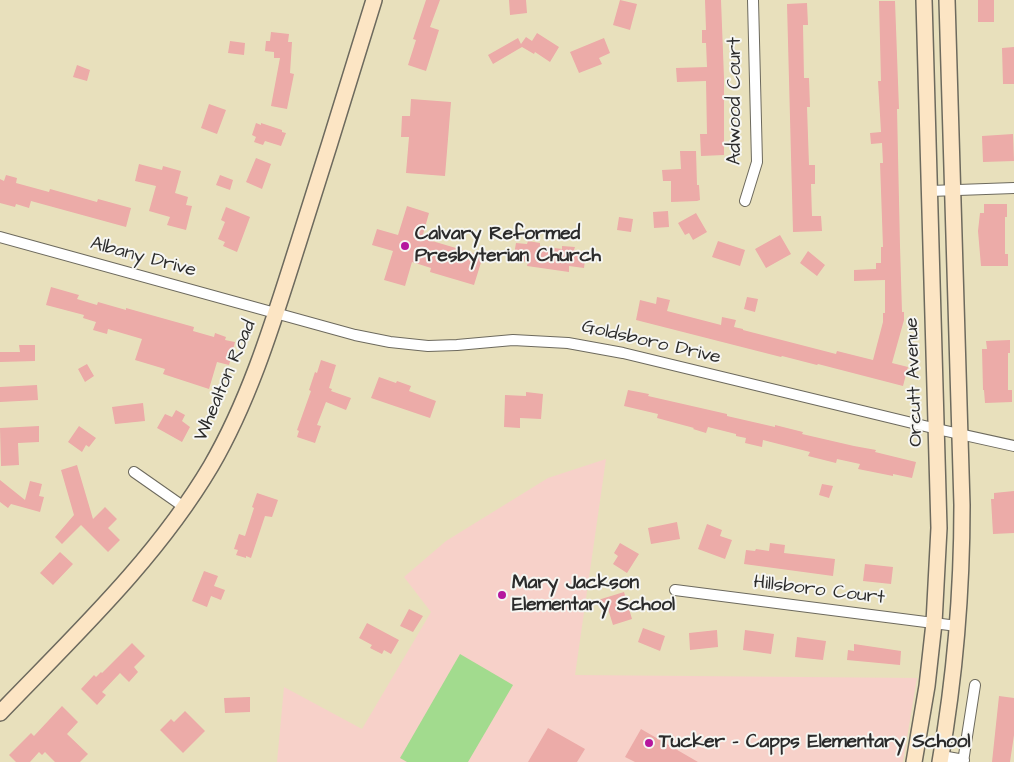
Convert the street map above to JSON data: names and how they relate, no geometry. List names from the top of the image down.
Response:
{
  "streets": {
    "main road": ["Whealton Road", "Orcutt Avenue"],
    "street": [
      "Adwood Court",
      "Albany Drive",
      "Goldsboro Drive",
      "Hillsboro Court"
    ]
  },
  "crossings": [
    ["Albany Drive", "Goldsboro Drive"],
    ["Albany Drive", "Whealton Road"],
    ["Goldsboro Drive", "Whealton Road"],
    ["Goldsboro Drive", "Orcutt Avenue"],
    ["Orcutt Avenue", "Hillsboro Court"]
  ],
  "places": ["Calvary Reformed Presbyterian Church", "Mary Jackson Elementary School", "Tucker - Capps Elementary School"]
}
